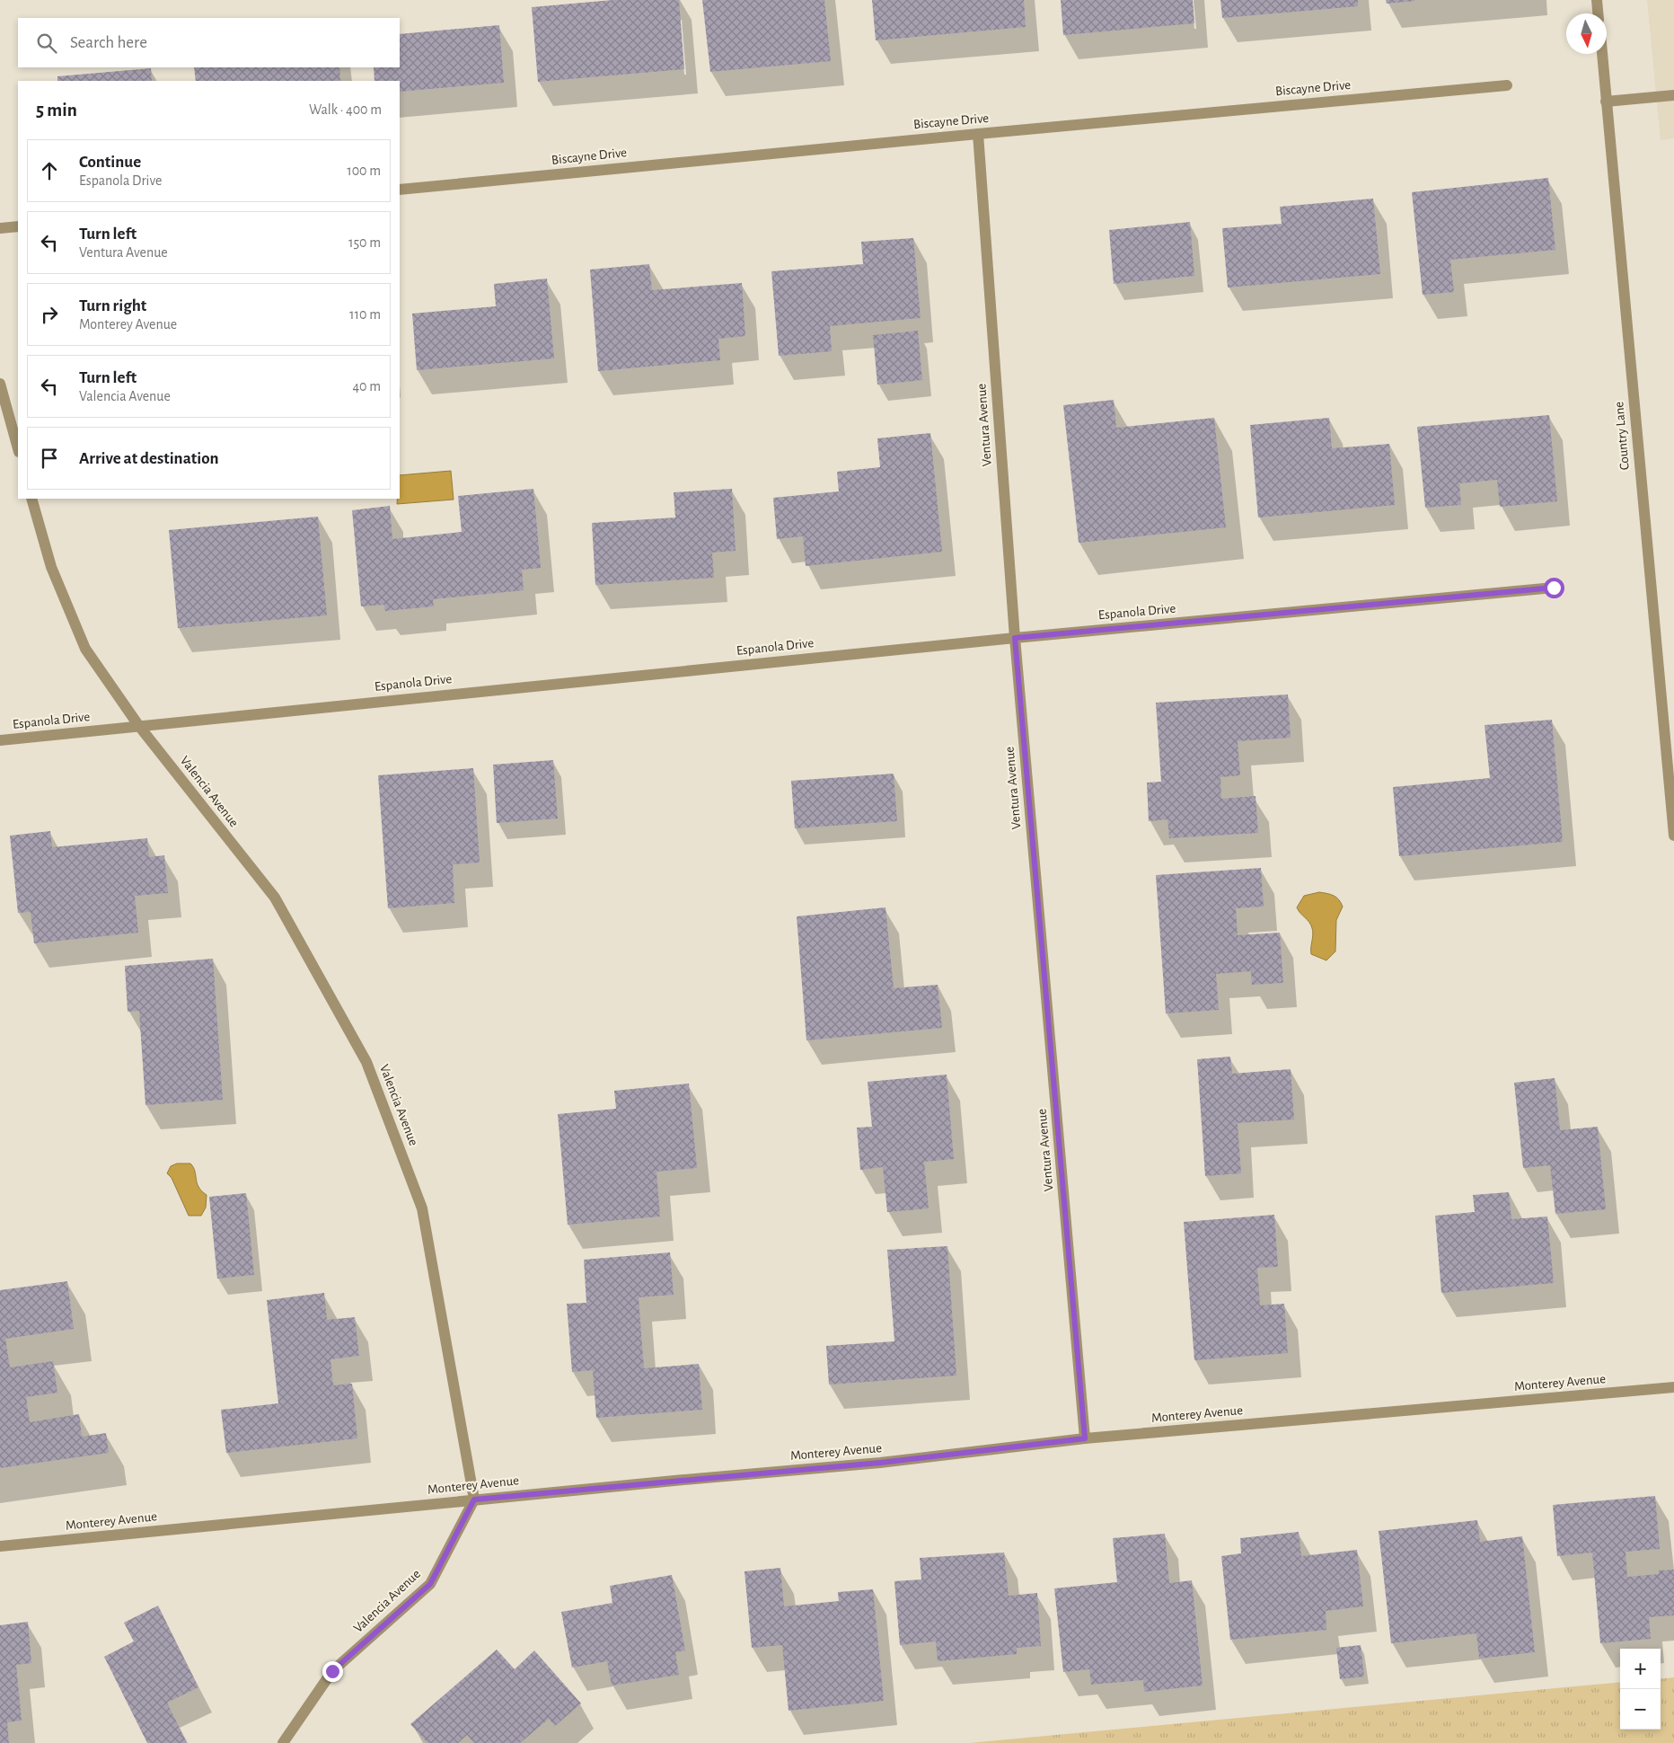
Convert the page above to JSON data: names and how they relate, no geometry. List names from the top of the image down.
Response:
{
  "streets": {
    "street": [
      "Biscayne Drive",
      "Ventura Avenue",
      "Country Lane",
      "Espanola Drive",
      "Valencia Avenue",
      "Monterey Avenue"
    ]
  },
  "crossings": [
    ["Biscayne Drive", "Ventura Avenue"],
    ["Ventura Avenue", "Espanola Drive"],
    ["Ventura Avenue", "Monterey Avenue"],
    ["Espanola Drive", "Valencia Avenue"],
    ["Valencia Avenue", "Monterey Avenue"]
  ],
  "north": "bottom",
  "page": {
    "search": "Search here",
    "heading": ["5 min", "Walk · 400 m"],
    "list": [
      ["Continue", "Espanola Drive", "100 m"],
      ["Turn left", "Ventura Avenue", "150 m"],
      ["Turn right", "Monterey Avenue", "110 m"],
      ["Turn left", "Valencia Avenue", "40 m"],
      "Arrive at destination"
    ],
    "map_buttons": ["+", "−"]
  }
}
